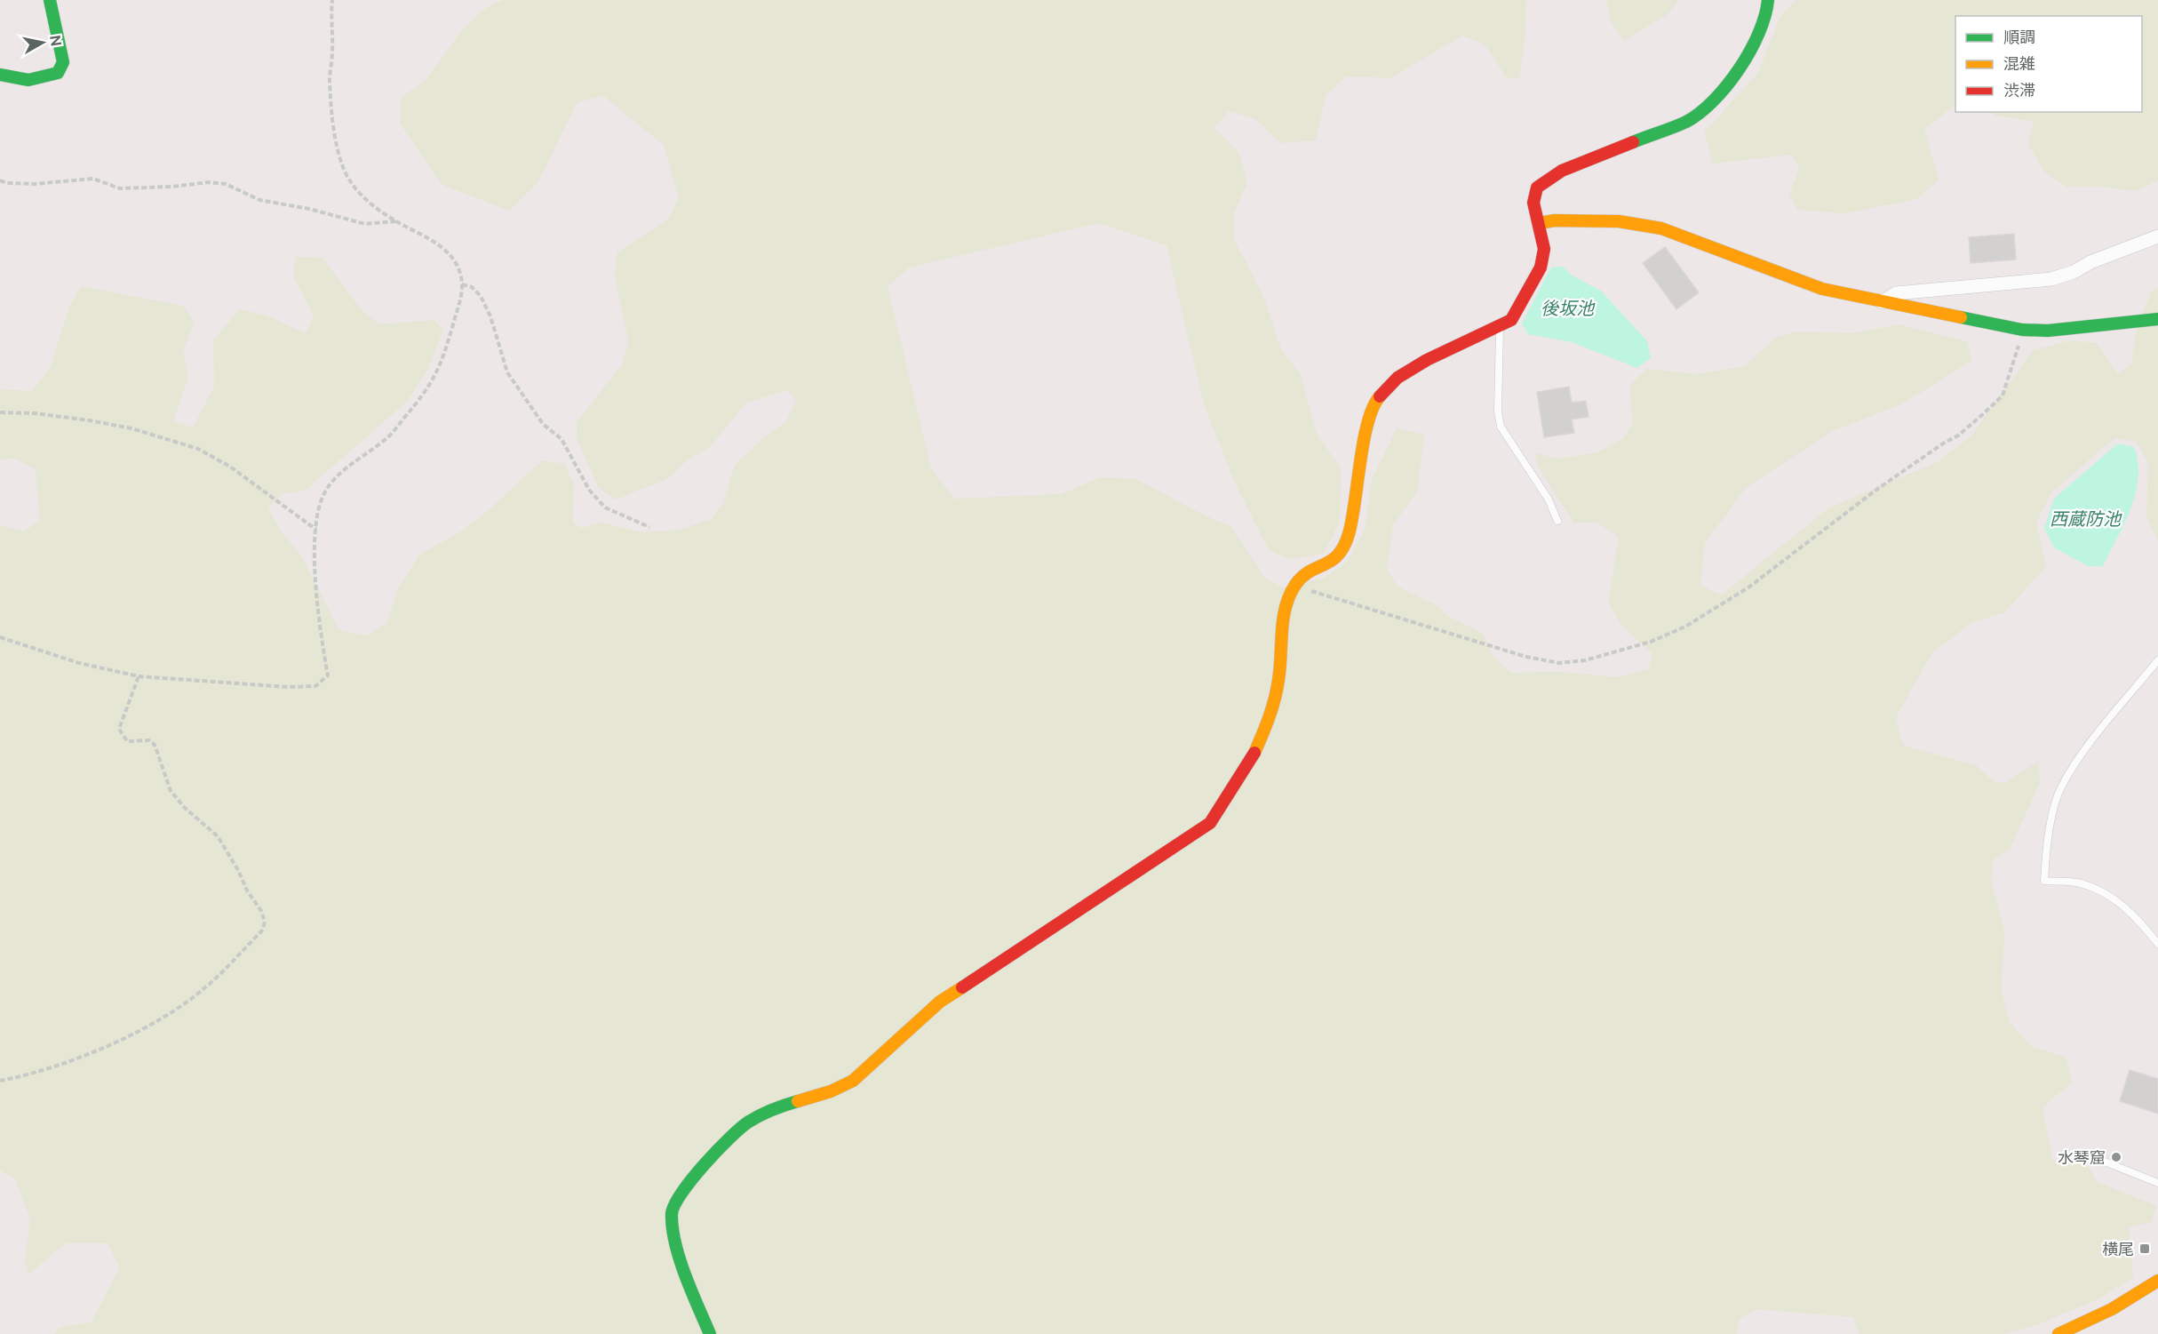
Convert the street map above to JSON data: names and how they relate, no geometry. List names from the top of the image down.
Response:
{
  "water": ["後坂池", "西蔵防池"],
  "places": {
    "other": ["水琴窟"],
    "transit": ["横尾"]
  },
  "legend": ["順調", "混雑", "渋滞"],
  "north": "right"
}
